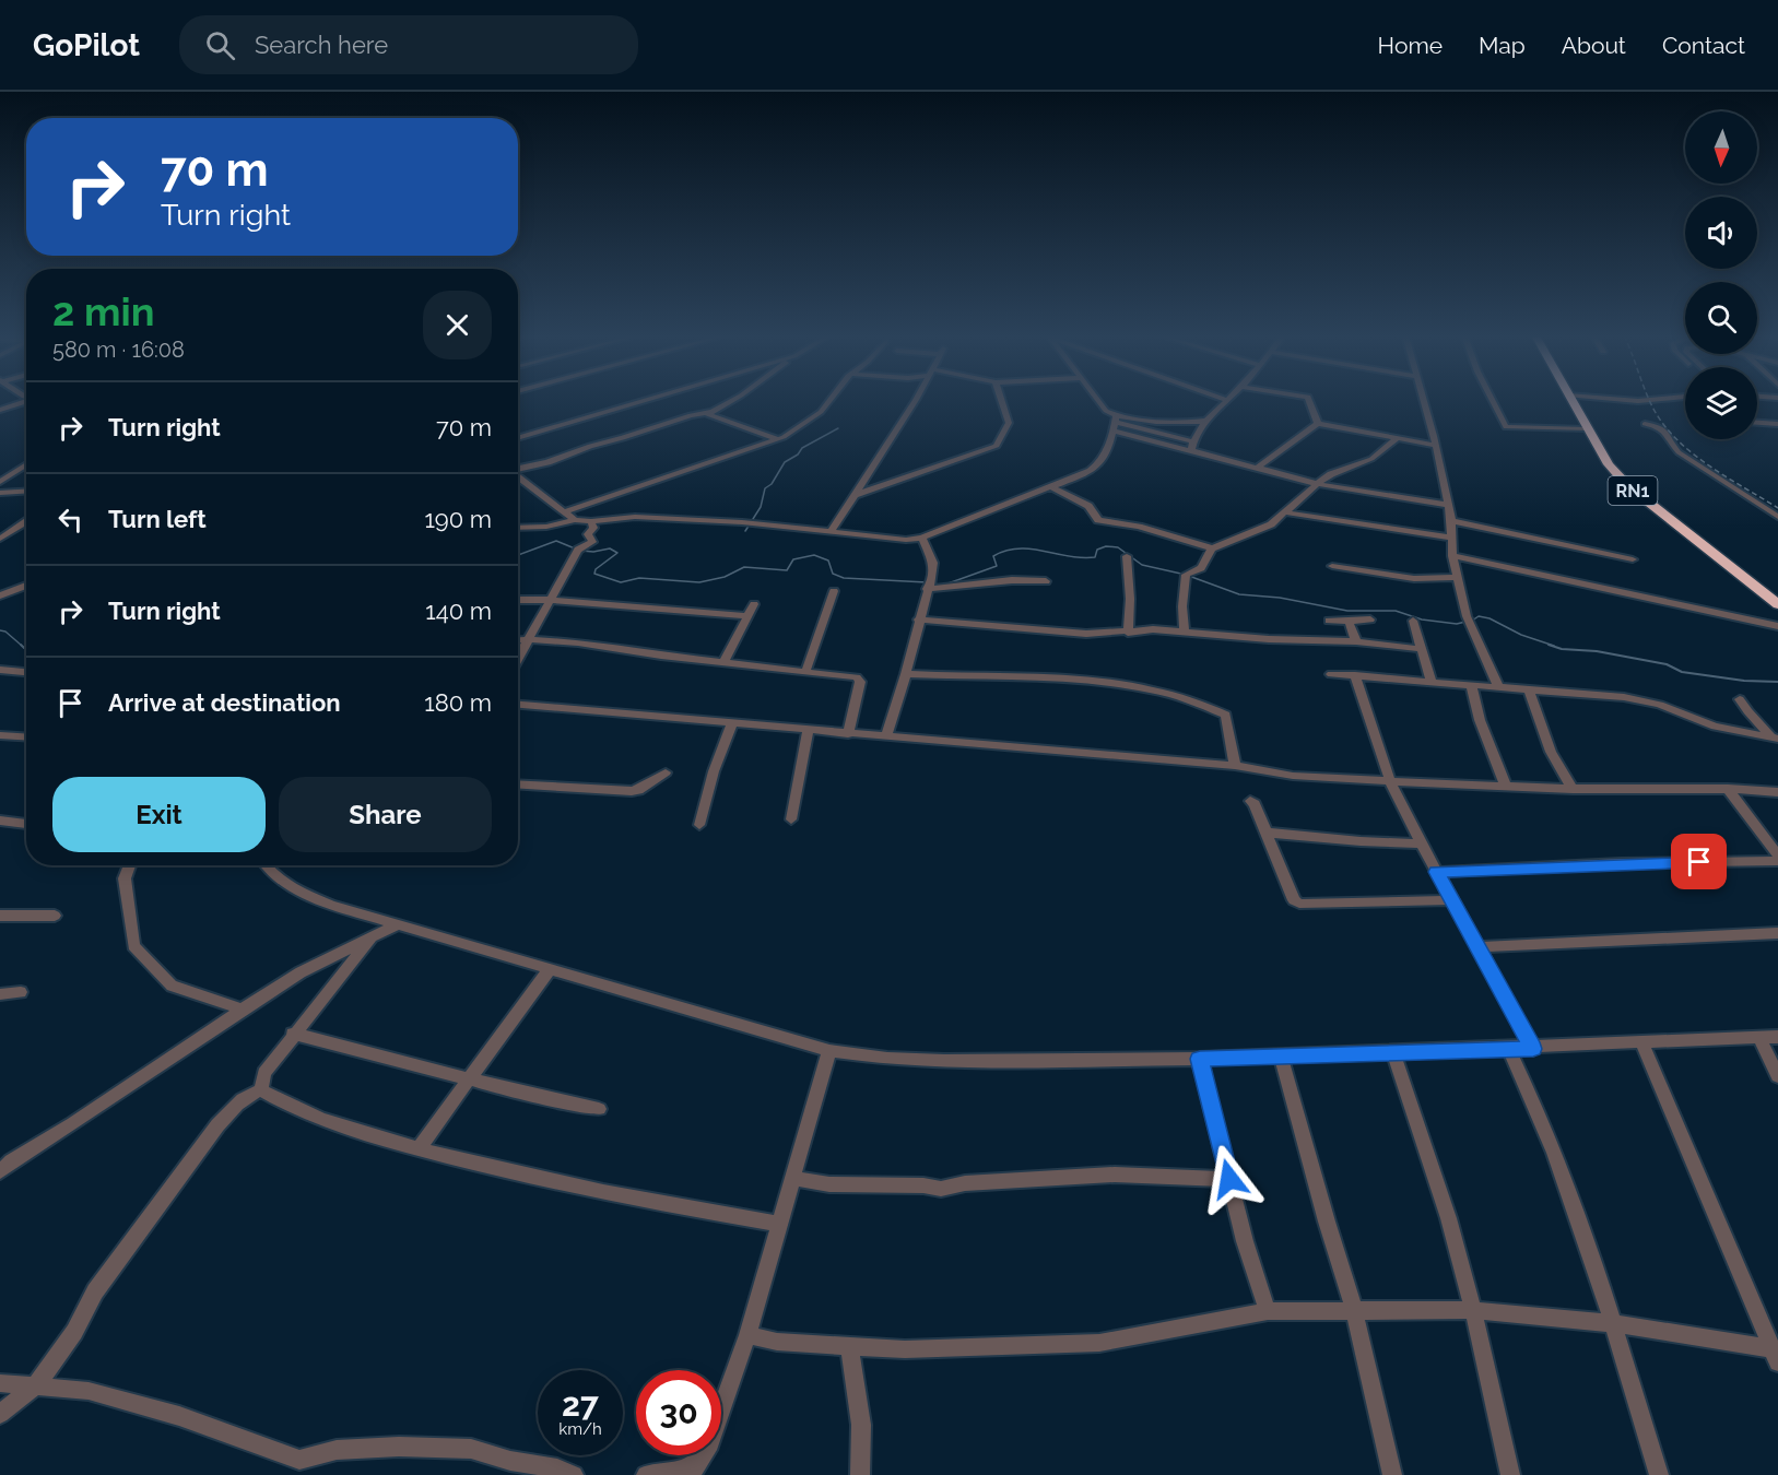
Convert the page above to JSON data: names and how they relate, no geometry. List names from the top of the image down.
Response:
{
  "streets": {
    "highway": ["RN1"]
  },
  "north": "bottom",
  "page": {
    "header": "GoPilot",
    "search": "Search here",
    "nav": [
      "Home",
      "Map",
      "About",
      "Contact"
    ],
    "turn": ["70 m", "Turn right"],
    "heading": ["2 min", "580 m · 16:08"],
    "list": [
      {
        "name": "Turn right",
        "value": "70 m"
      },
      {
        "name": "Turn left",
        "value": "190 m"
      },
      {
        "name": "Turn right",
        "value": "140 m"
      },
      {
        "name": "Arrive at destination",
        "value": "180 m"
      }
    ],
    "buttons": ["Exit", "Share"],
    "speed": "27 km/h",
    "limit": "30"
  }
}
